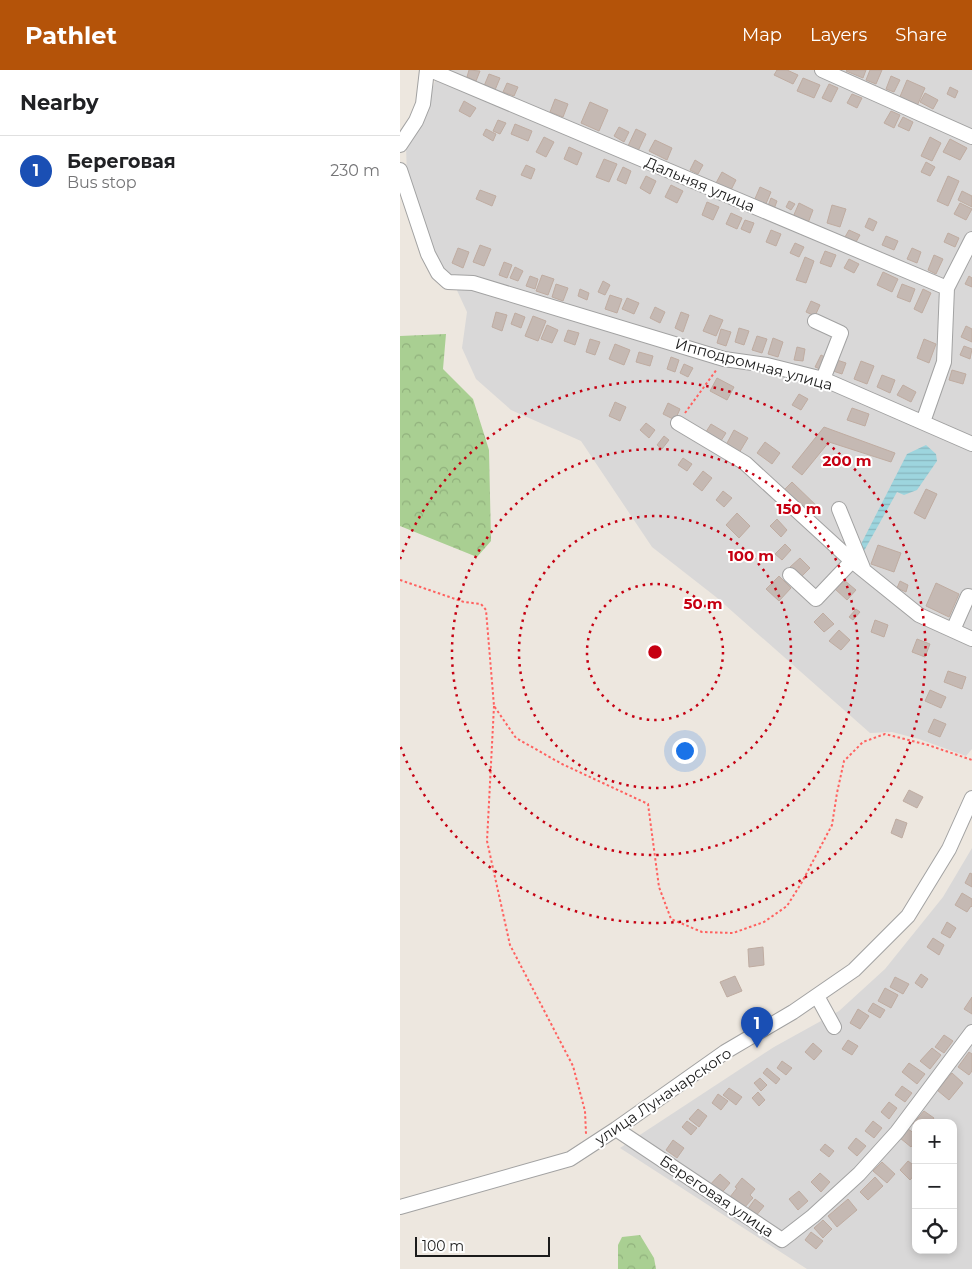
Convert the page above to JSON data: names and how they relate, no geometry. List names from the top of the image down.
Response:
{
  "streets": {
    "street": [
      "Дальняя улица",
      "Ипподромная улица",
      "улица Луначарского",
      "Береговая улица"
    ]
  },
  "crossings": [
    ["улица Луначарского", "Береговая улица"]
  ],
  "scale_bar": "100 m",
  "page": {
    "header": "Pathlet",
    "nav": ["Map", "Layers", "Share"],
    "heading": "Nearby",
    "list": [
      {
        "mark": "1",
        "name": "Береговая",
        "note": "Bus stop",
        "value": "230 m"
      }
    ],
    "pins": "1",
    "map_buttons": ["+", "−"],
    "scale": "100 m"
  },
  "rings": [
    "200 m",
    "150 m",
    "100 m",
    "50 m"
  ]
}
